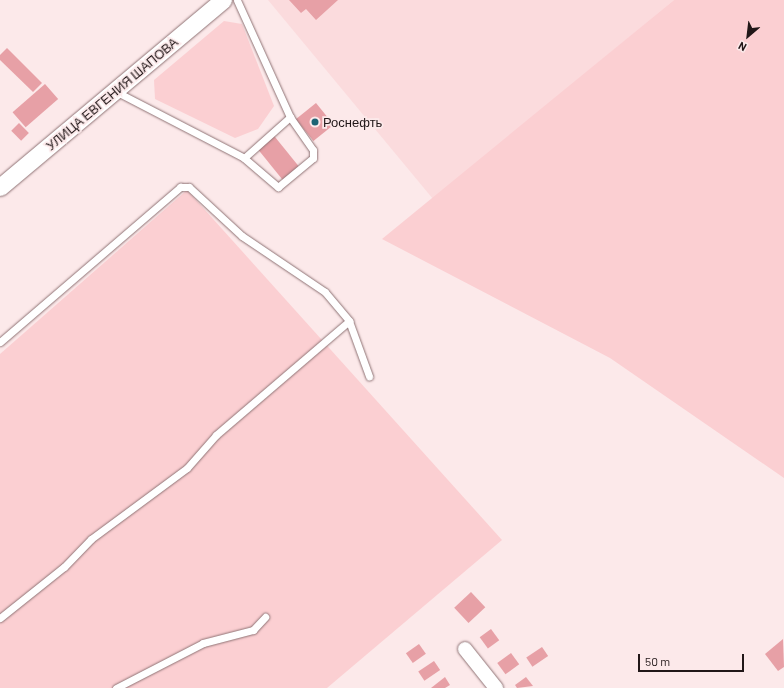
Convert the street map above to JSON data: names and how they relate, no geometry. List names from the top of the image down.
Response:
{
  "streets": {
    "street": ["УЛИЦА ЕВГЕНИЯ ШАПОВА"]
  },
  "places": ["Роснефть"],
  "scale_bar": "50 m",
  "north": "bottom left"
}
